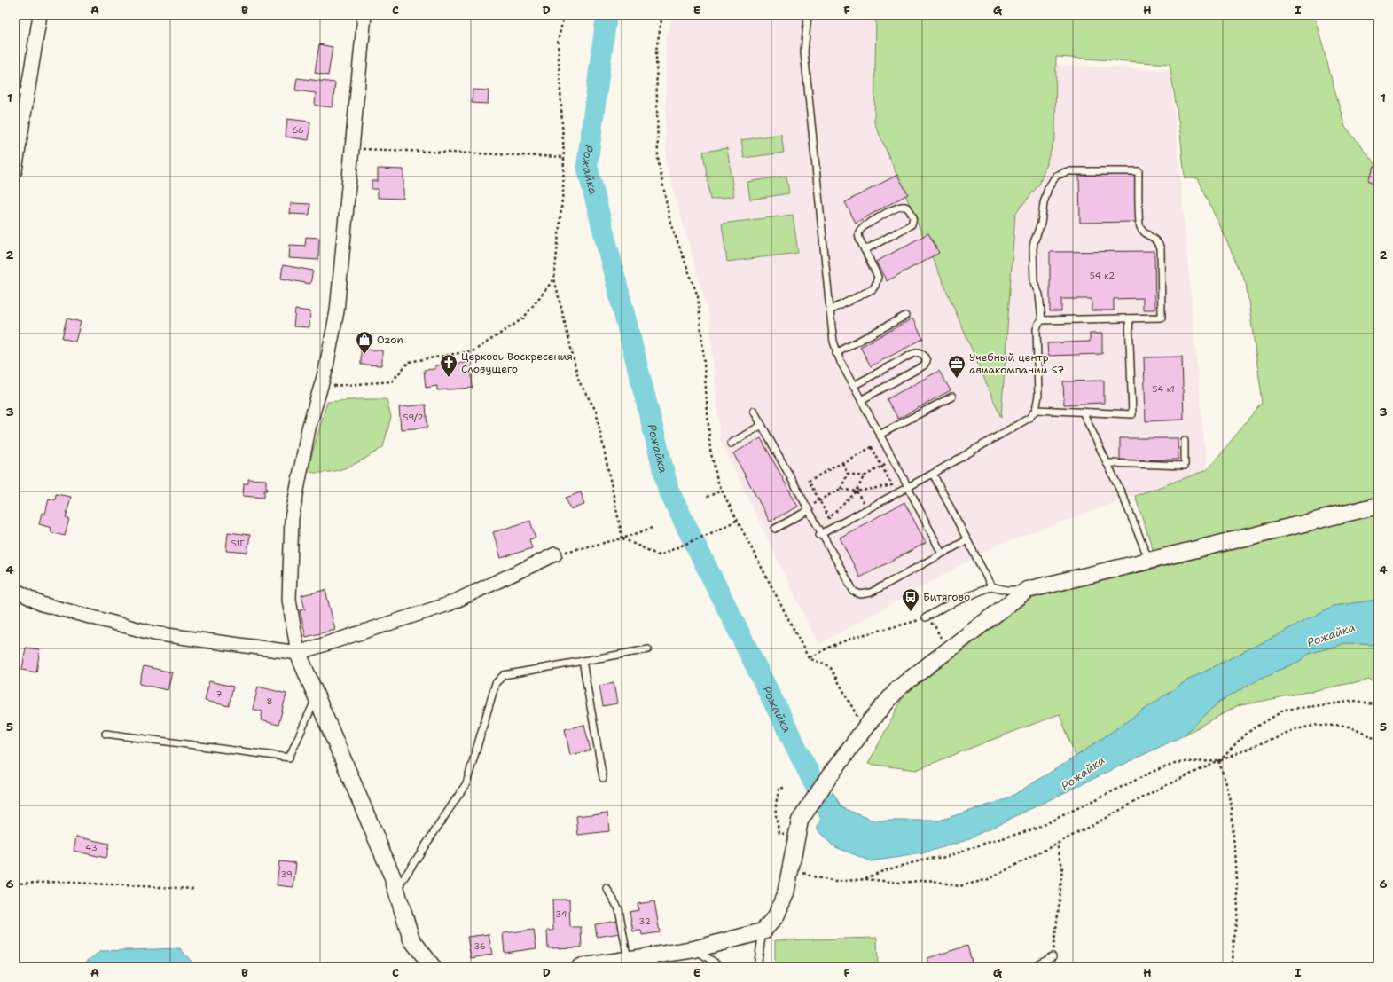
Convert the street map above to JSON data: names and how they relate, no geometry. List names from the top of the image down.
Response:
{
  "water": ["Рожайка"],
  "places": {
    "shop": ["Ozon"],
    "church": ["Церковь Воскресения Словущего"],
    "office": ["Учебный центр авиакомпании S7"],
    "bus stop": ["Битягово"]
  },
  "house_numbers": [
    "66",
    "54 к2",
    "54 к1",
    "59/2",
    "51Г",
    "7",
    "8",
    "43",
    "39",
    "34",
    "32",
    "36"
  ],
  "grid": {
    "columns": [
      "A",
      "B",
      "C",
      "D",
      "E",
      "F",
      "G",
      "H",
      "I"
    ],
    "rows": [
      "1",
      "2",
      "3",
      "4",
      "5",
      "6"
    ]
  }
}
